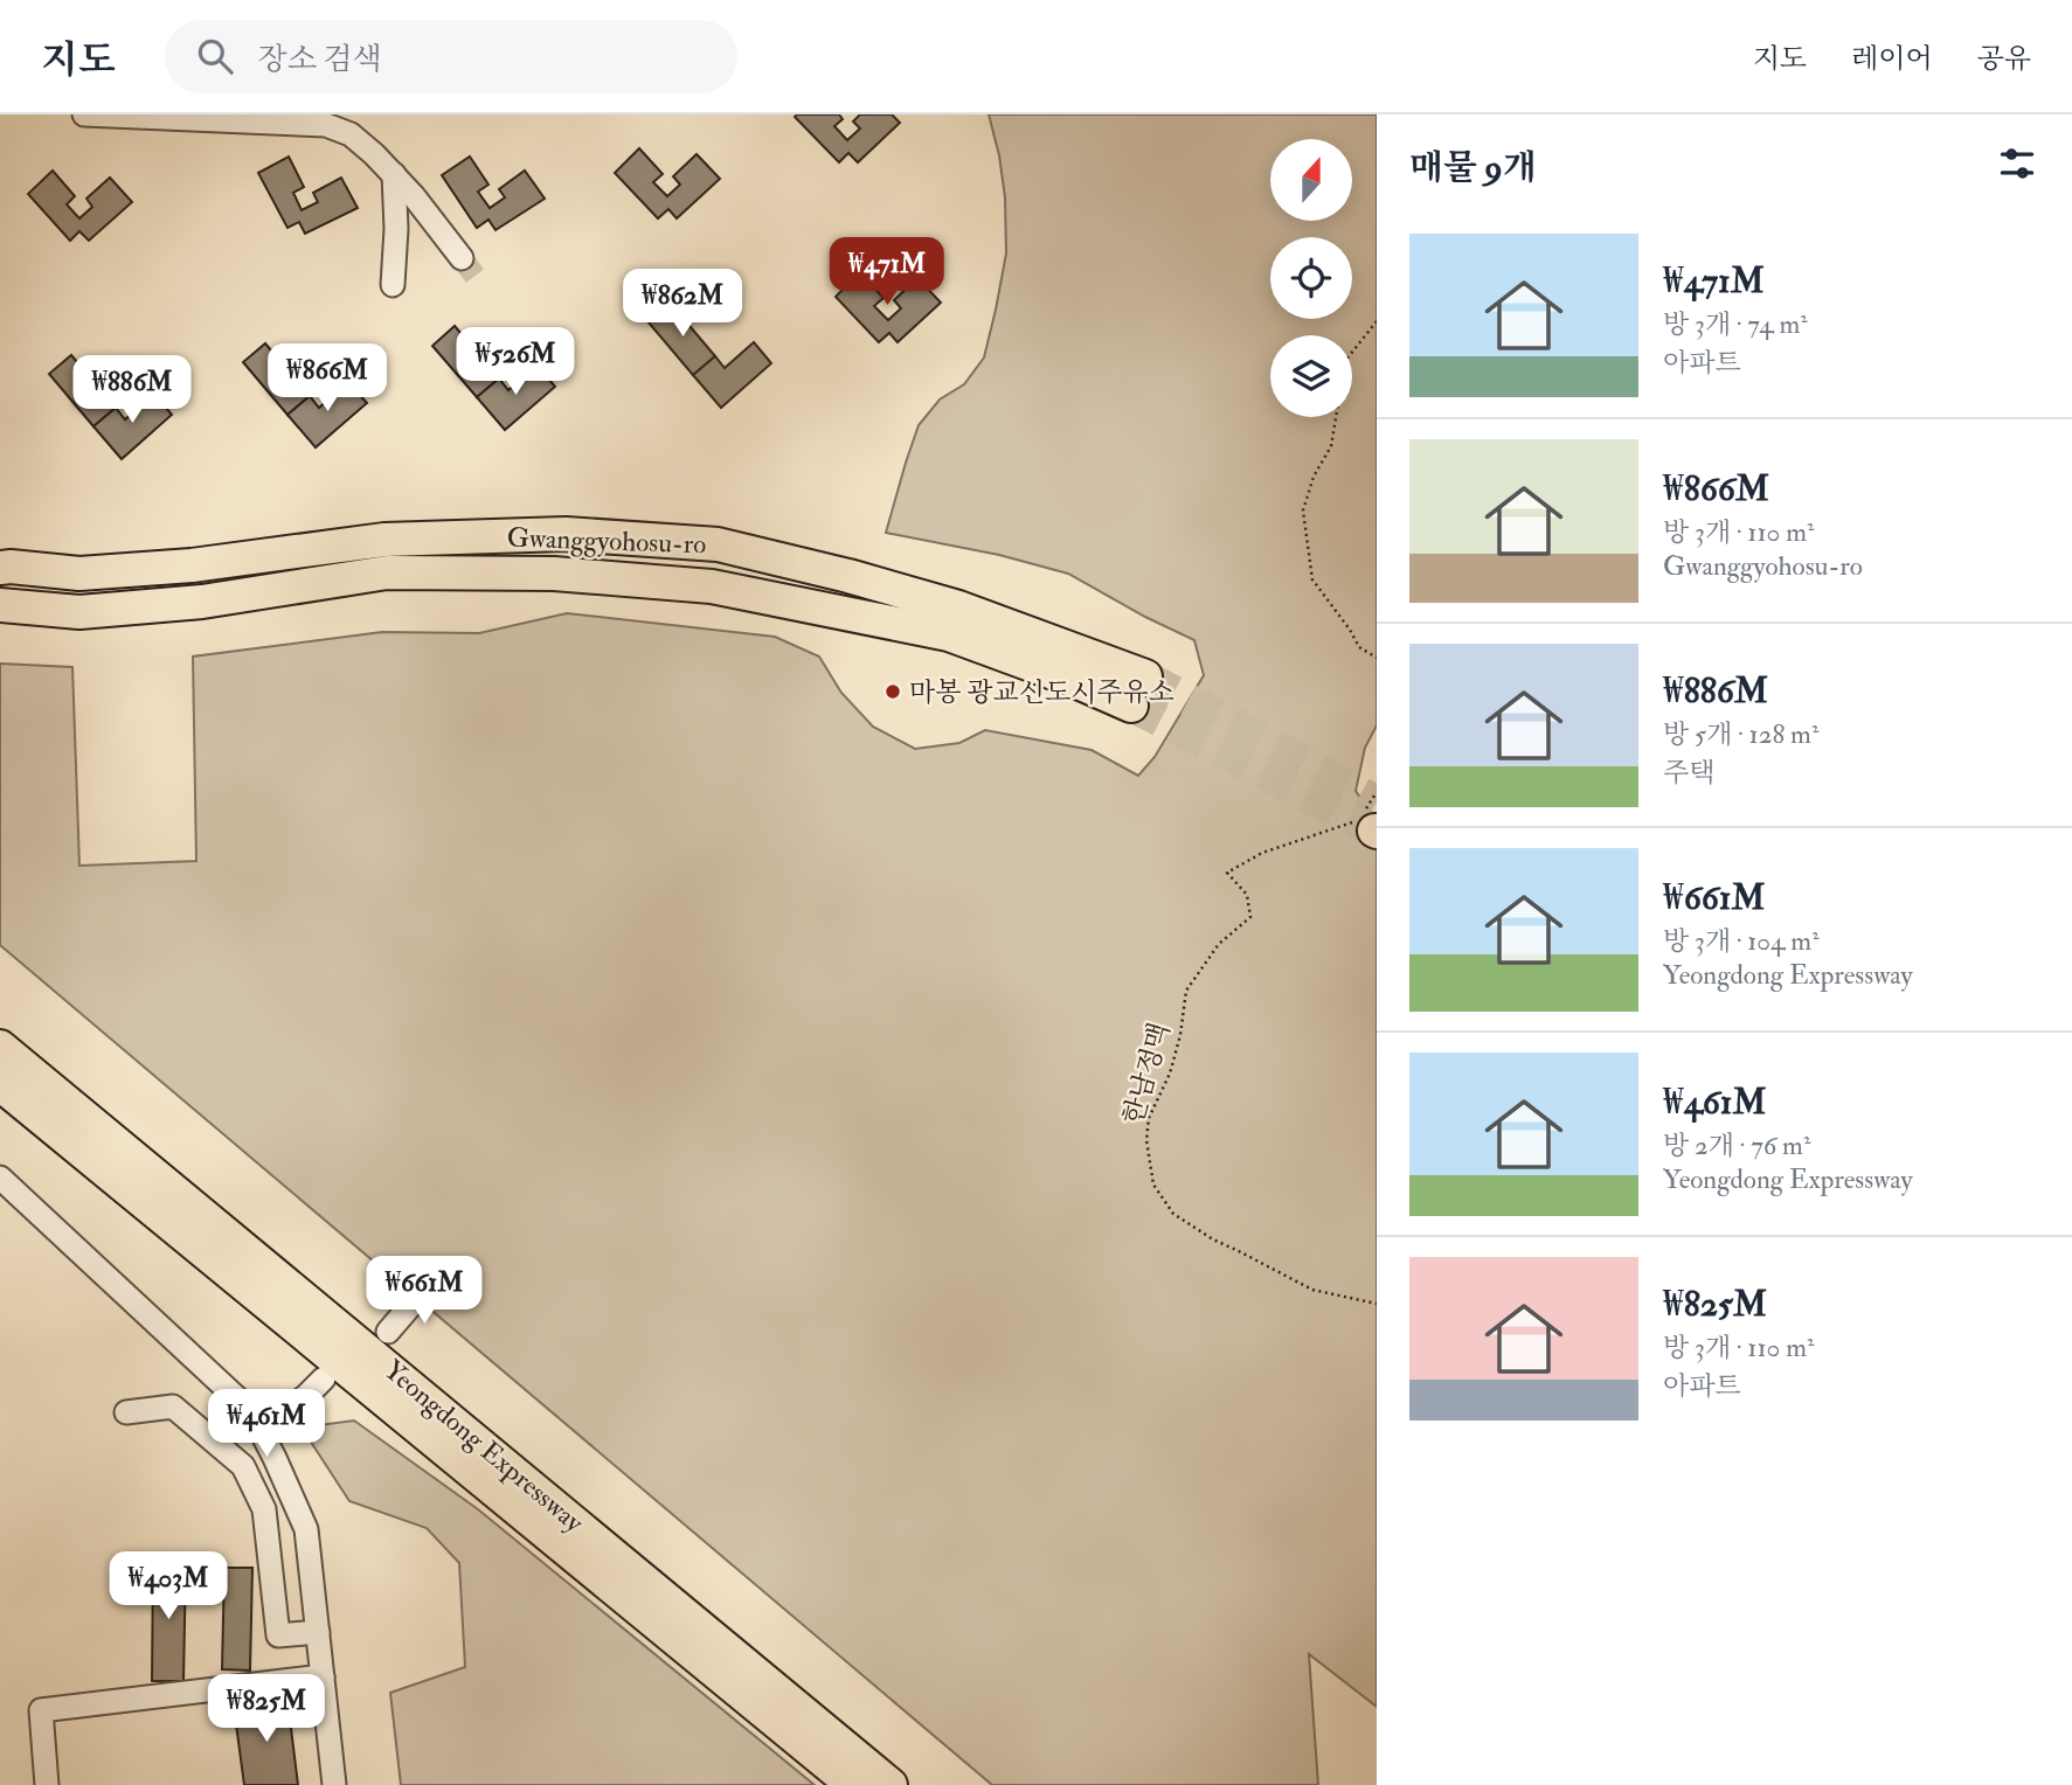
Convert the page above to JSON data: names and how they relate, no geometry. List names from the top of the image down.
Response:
{
  "streets": {
    "highway": ["Gwanggyohosu-ro", "Yeongdong Expressway"],
    "path": ["한남정맥"]
  },
  "places": ["마봉 광교신도시주유소"],
  "north": "top",
  "page": {
    "header": "지도",
    "search": "장소 검색",
    "nav": ["지도", "레이어", "공유"],
    "heading": "매물 9개",
    "list": [
      {
        "name": "₩471M",
        "note": "방 3개 · 74 m² · 아파트"
      },
      {
        "name": "₩866M",
        "note": "방 3개 · 110 m² · Gwanggyohosu-ro"
      },
      {
        "name": "₩886M",
        "note": "방 5개 · 128 m² · 주택"
      },
      {
        "name": "₩661M",
        "note": "방 3개 · 104 m² · Yeongdong Expressway"
      },
      {
        "name": "₩461M",
        "note": "방 2개 · 76 m² · Yeongdong Expressway"
      },
      {
        "name": "₩825M",
        "note": "방 3개 · 110 m² · 아파트"
      }
    ],
    "price": [
      "₩471M",
      "₩862M",
      "₩526M",
      "₩866M",
      "₩886M",
      "₩661M",
      "₩461M",
      "₩403M",
      "₩825M"
    ]
  }
}
